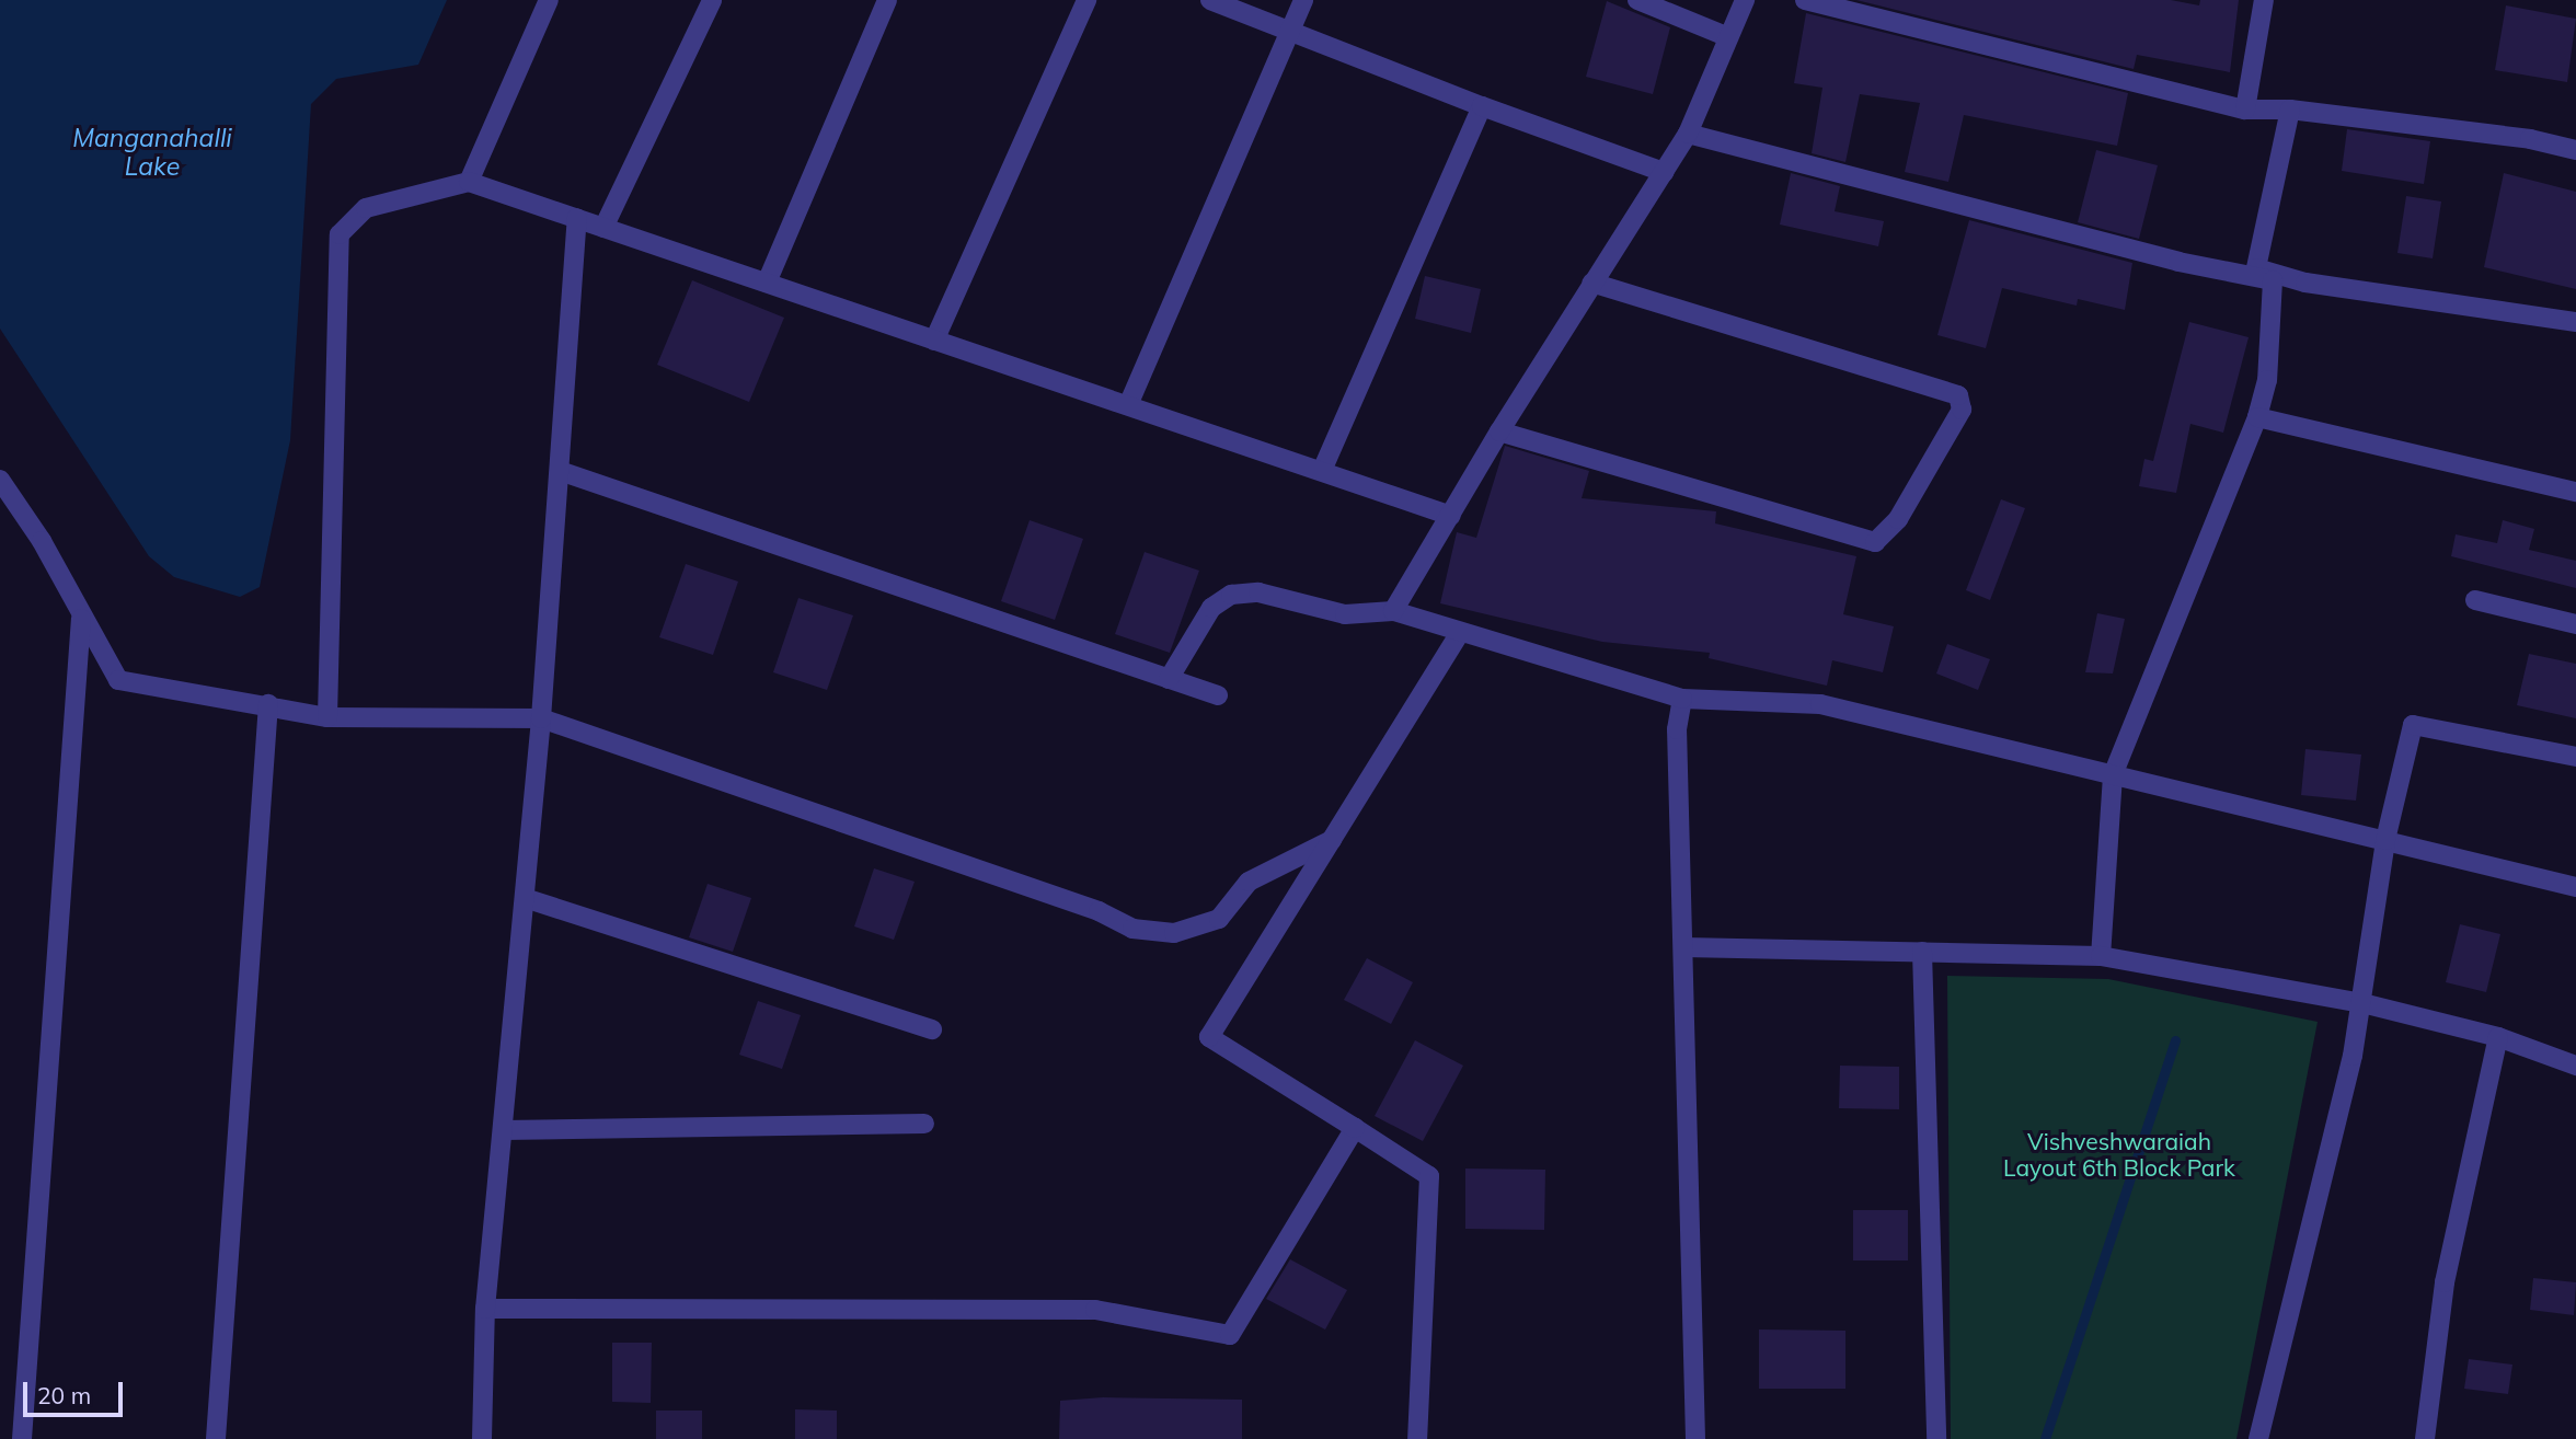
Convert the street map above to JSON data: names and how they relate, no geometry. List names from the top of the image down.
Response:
{
  "water": ["Manganahalli Lake"],
  "parks": ["Vishveshwaraiah Layout 6th Block Park"],
  "scale_bar": "20 m"
}
